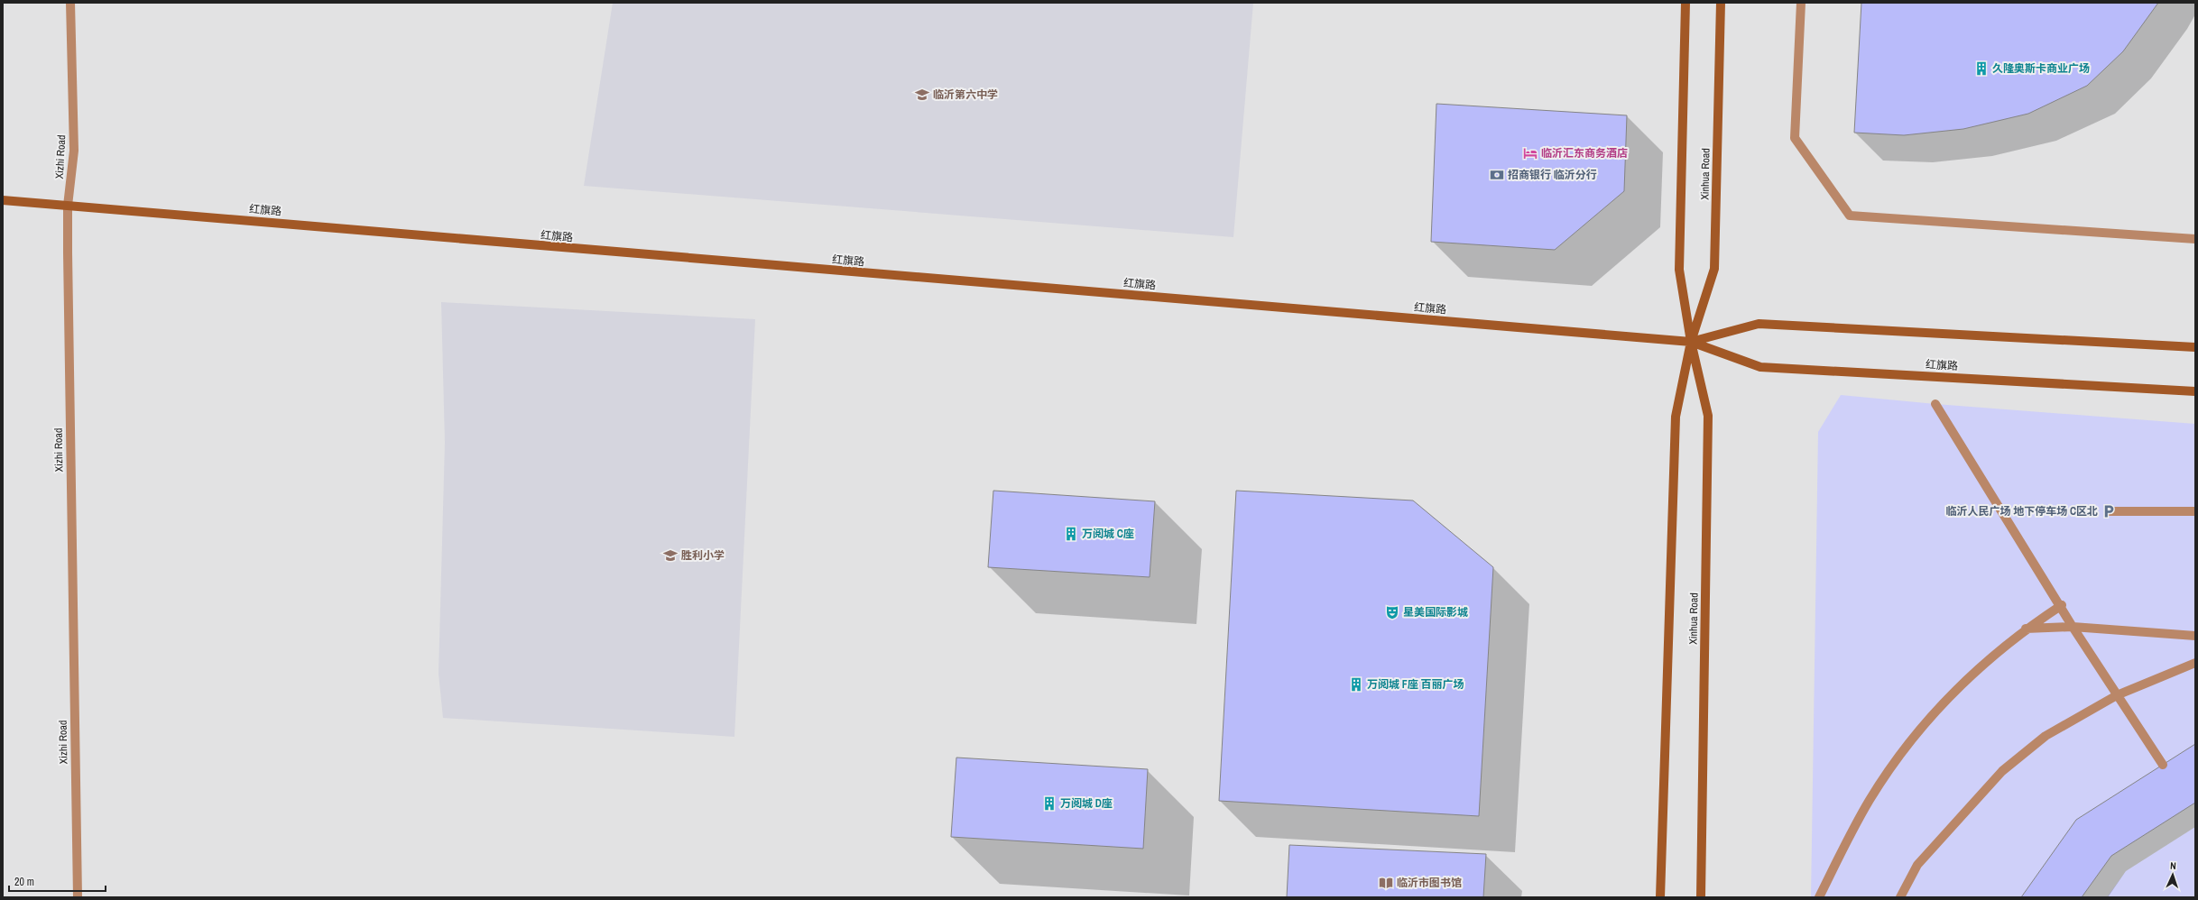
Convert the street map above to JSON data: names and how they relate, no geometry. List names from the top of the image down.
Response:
{
  "streets": {
    "street": ["Xizhi Road", "Xinhua Road", "红旗路"]
  },
  "crossings": [
    ["Xizhi Road", "红旗路"],
    ["Xinhua Road", "红旗路"]
  ],
  "places": {
    "building": [
      "久隆奥斯卡商业广场",
      "万阅城 C座",
      "万阅城 F座 百丽广场",
      "万阅城 D座"
    ],
    "school or university": ["临沂第六中学", "胜利小学"],
    "hotel": ["临沂汇东商务酒店"],
    "bank": ["招商银行 临沂分行"],
    "parking": ["临沂人民广场 地下停车场 C区北"],
    "theatre": ["星美国际影城"],
    "library": ["临沂市图书馆"]
  },
  "scale_bar": "20 m",
  "north": "top"
}
